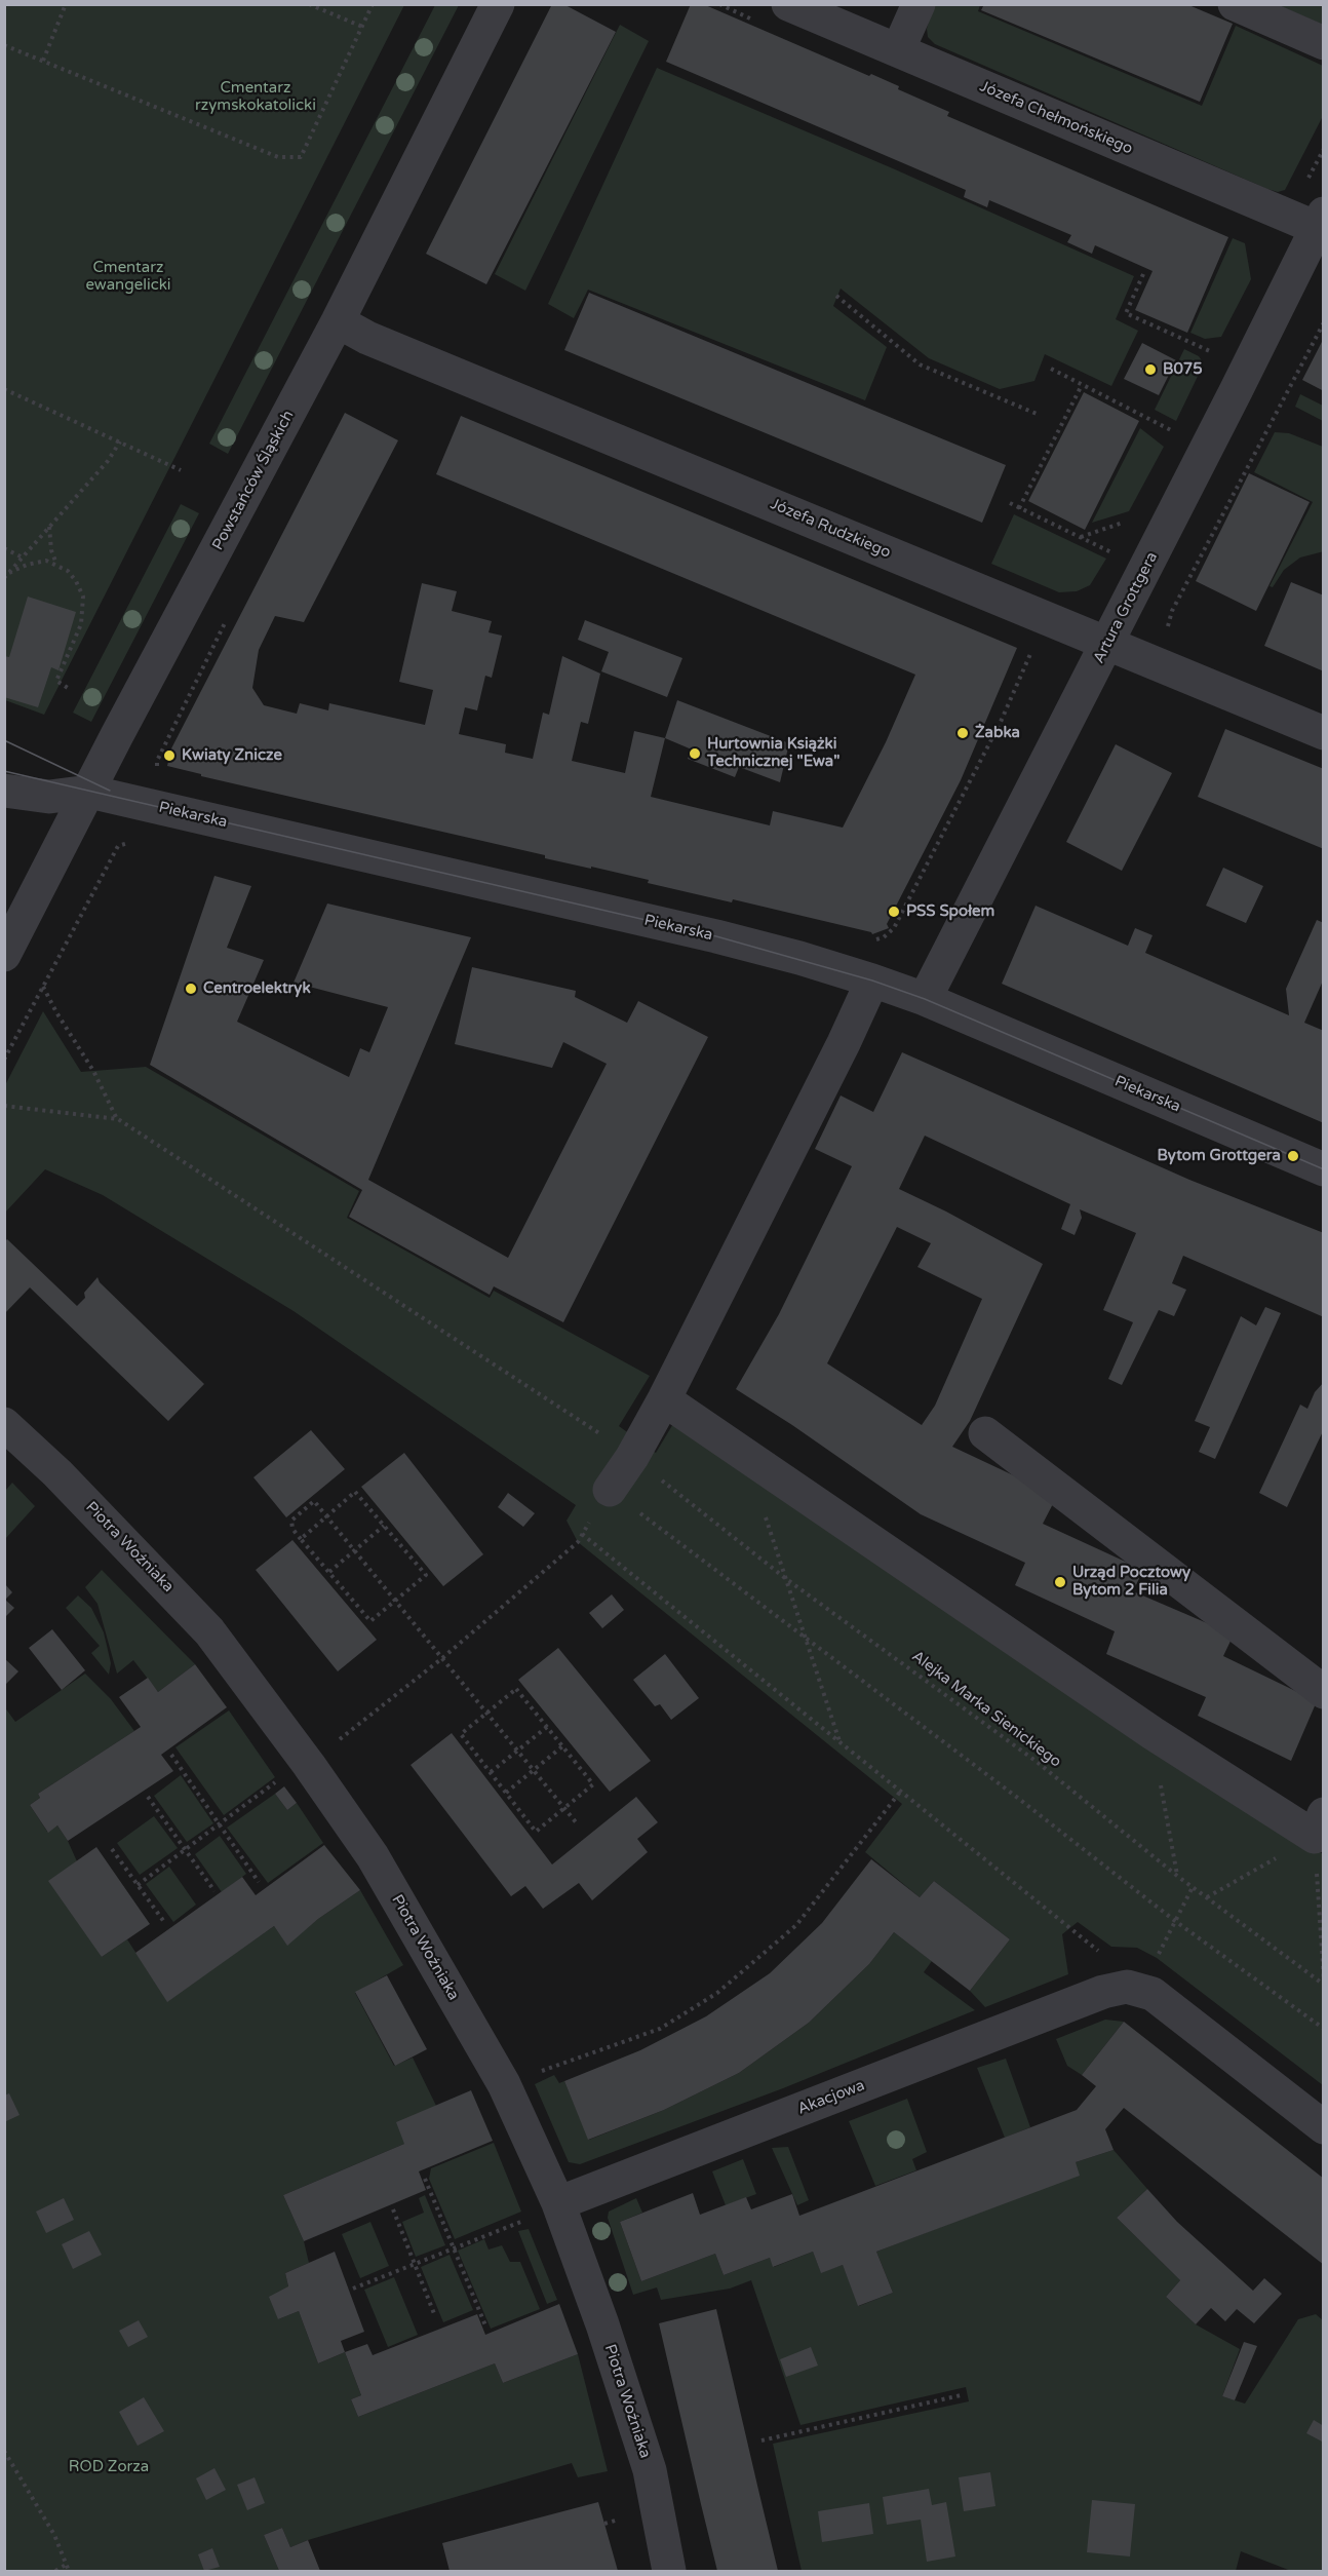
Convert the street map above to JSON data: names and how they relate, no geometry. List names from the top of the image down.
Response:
{
  "streets": {
    "street": [
      "Józefa Chełmońskiego",
      "Powstańców Śląskich",
      "Józefa Rudzkiego",
      "Artura Grottgera",
      "Piekarska",
      "Piotra Woźniaka",
      "Akacjowa"
    ],
    "path": ["Alejka Marka Sienickiego"]
  },
  "crossings": [
    ["Józefa Chełmońskiego", "Artura Grottgera"],
    ["Powstańców Śląskich", "Józefa Rudzkiego"],
    ["Powstańców Śląskich", "Piekarska"],
    ["Józefa Rudzkiego", "Artura Grottgera"],
    ["Artura Grottgera", "Piekarska"],
    ["Piotra Woźniaka", "Akacjowa"]
  ],
  "parks": ["Cmentarz rzymskokatolicki", "Cmentarz ewangelicki", "ROD Zorza"],
  "places": [
    "B075",
    "Żabka",
    "Hurtownia Książki Technicznej \"Ewa\"",
    "Kwiaty Znicze",
    "PSS Społem",
    "Centroelektryk",
    "Bytom Grottgera",
    "Urząd Pocztowy Bytom 2 Filia"
  ]
}
